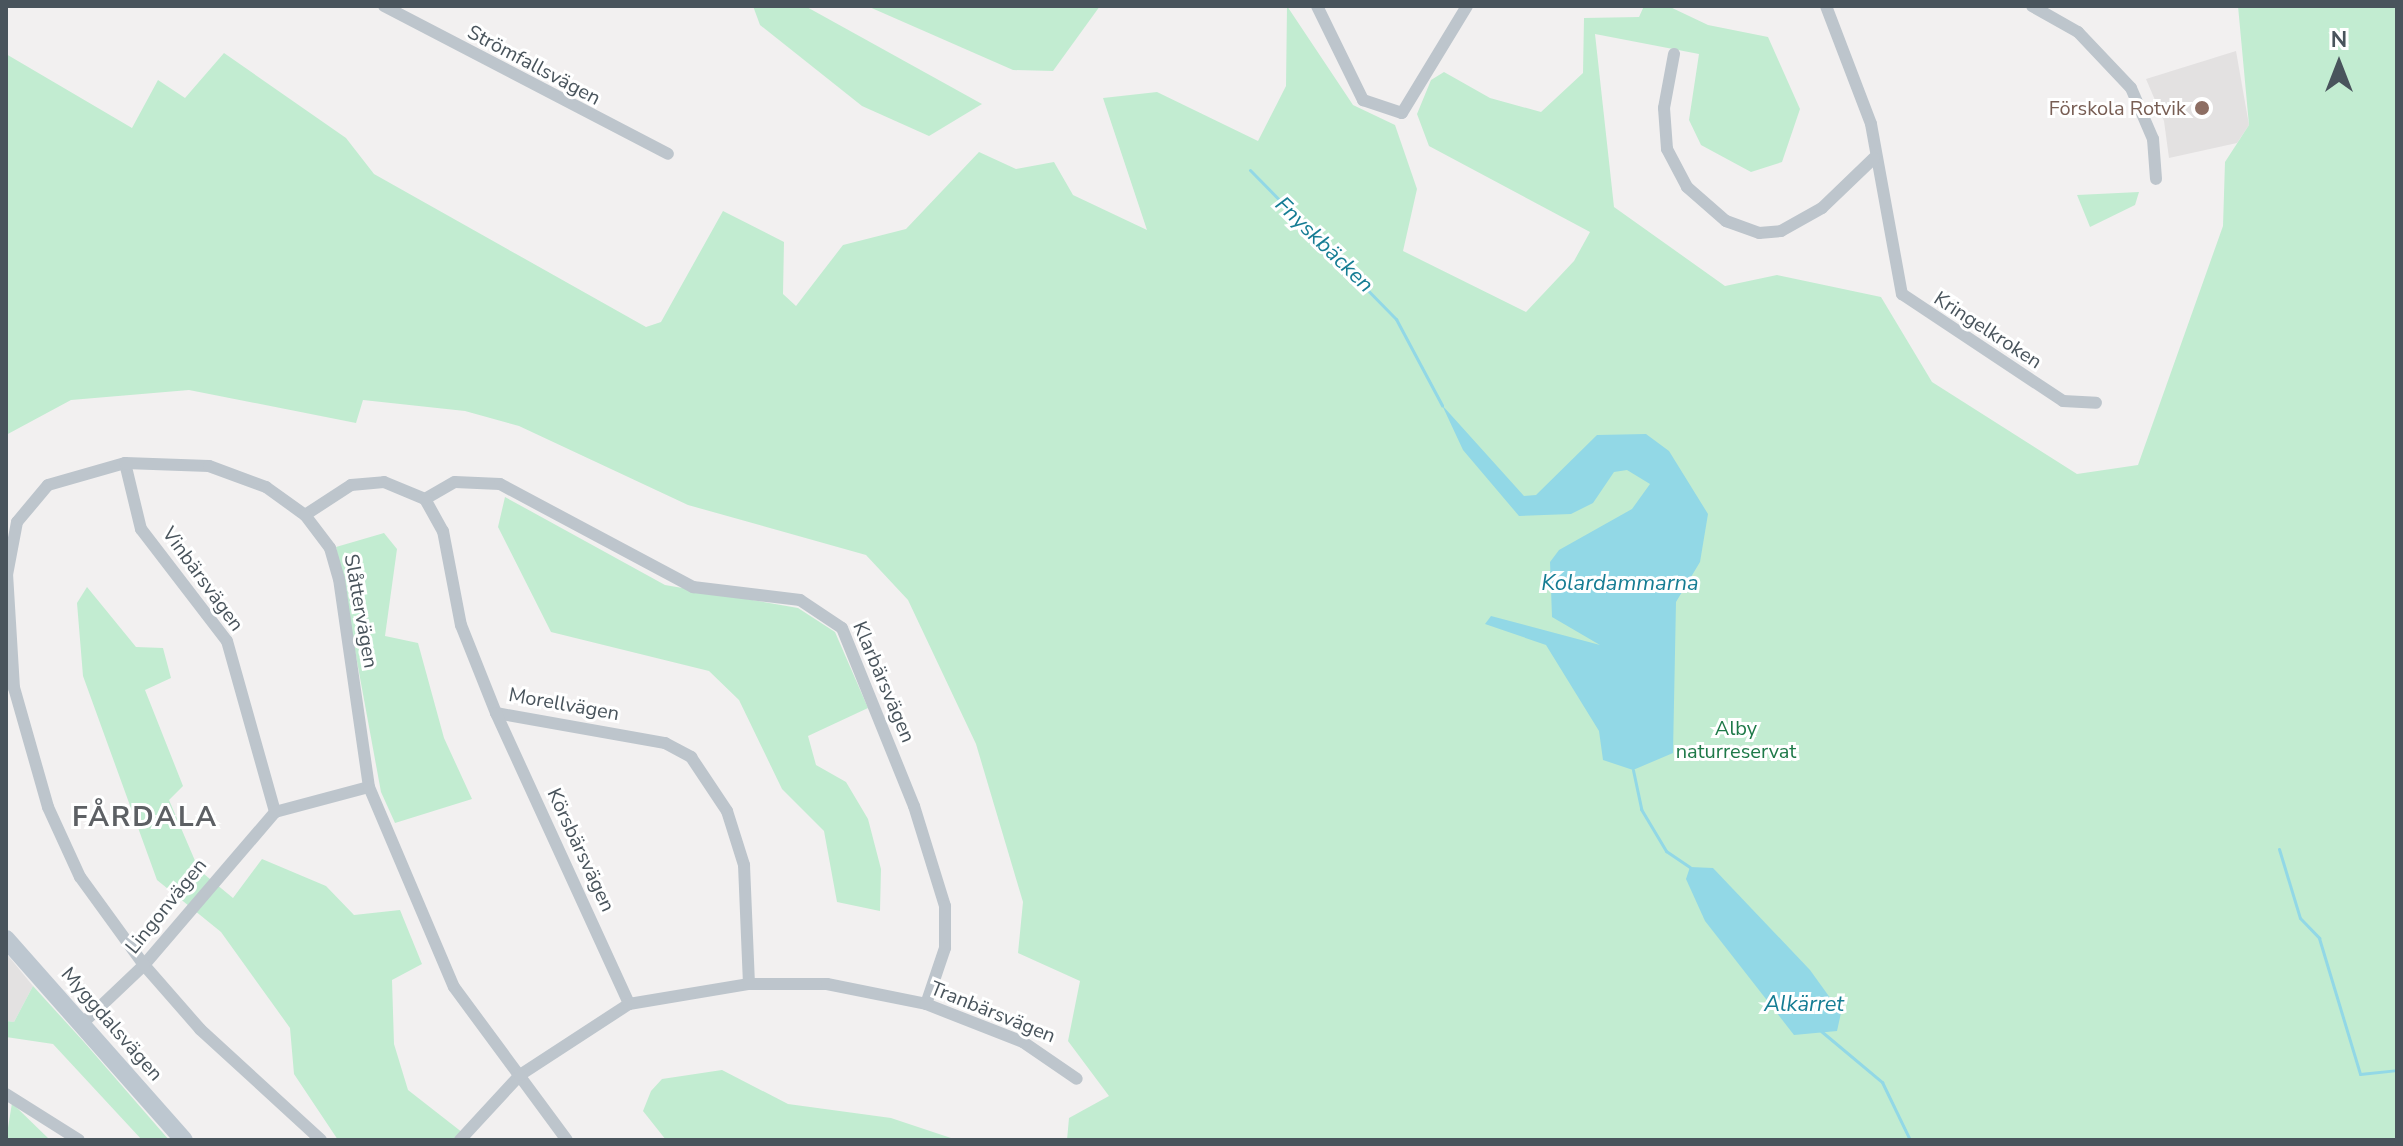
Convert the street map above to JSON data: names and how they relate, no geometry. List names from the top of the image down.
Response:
{
  "streets": {
    "street": [
      "Strömfallsvägen",
      "Kringelkroken",
      "Vinbärsvägen",
      "Slåttervägen",
      "Klarbärsvägen",
      "Morellvägen",
      "Körsbärsvägen",
      "Lingonvägen",
      "Tranbärsvägen",
      "Myggdalsvägen"
    ]
  },
  "crossings": [
    ["Vinbärsvägen", "Slåttervägen"],
    ["Vinbärsvägen", "Lingonvägen"],
    ["Slåttervägen", "Lingonvägen"],
    ["Slåttervägen", "Tranbärsvägen"],
    ["Klarbärsvägen", "Morellvägen"],
    ["Klarbärsvägen", "Tranbärsvägen"],
    ["Morellvägen", "Körsbärsvägen"],
    ["Morellvägen", "Tranbärsvägen"],
    ["Körsbärsvägen", "Tranbärsvägen"],
    ["Lingonvägen", "Myggdalsvägen"]
  ],
  "districts": ["FÅRDALA"],
  "water": ["Fnyskbäcken", "Kolardammarna", "Alkärret"],
  "parks": ["Alby naturreservat"],
  "places": ["Förskola Rotvik"],
  "north": "top"
}
